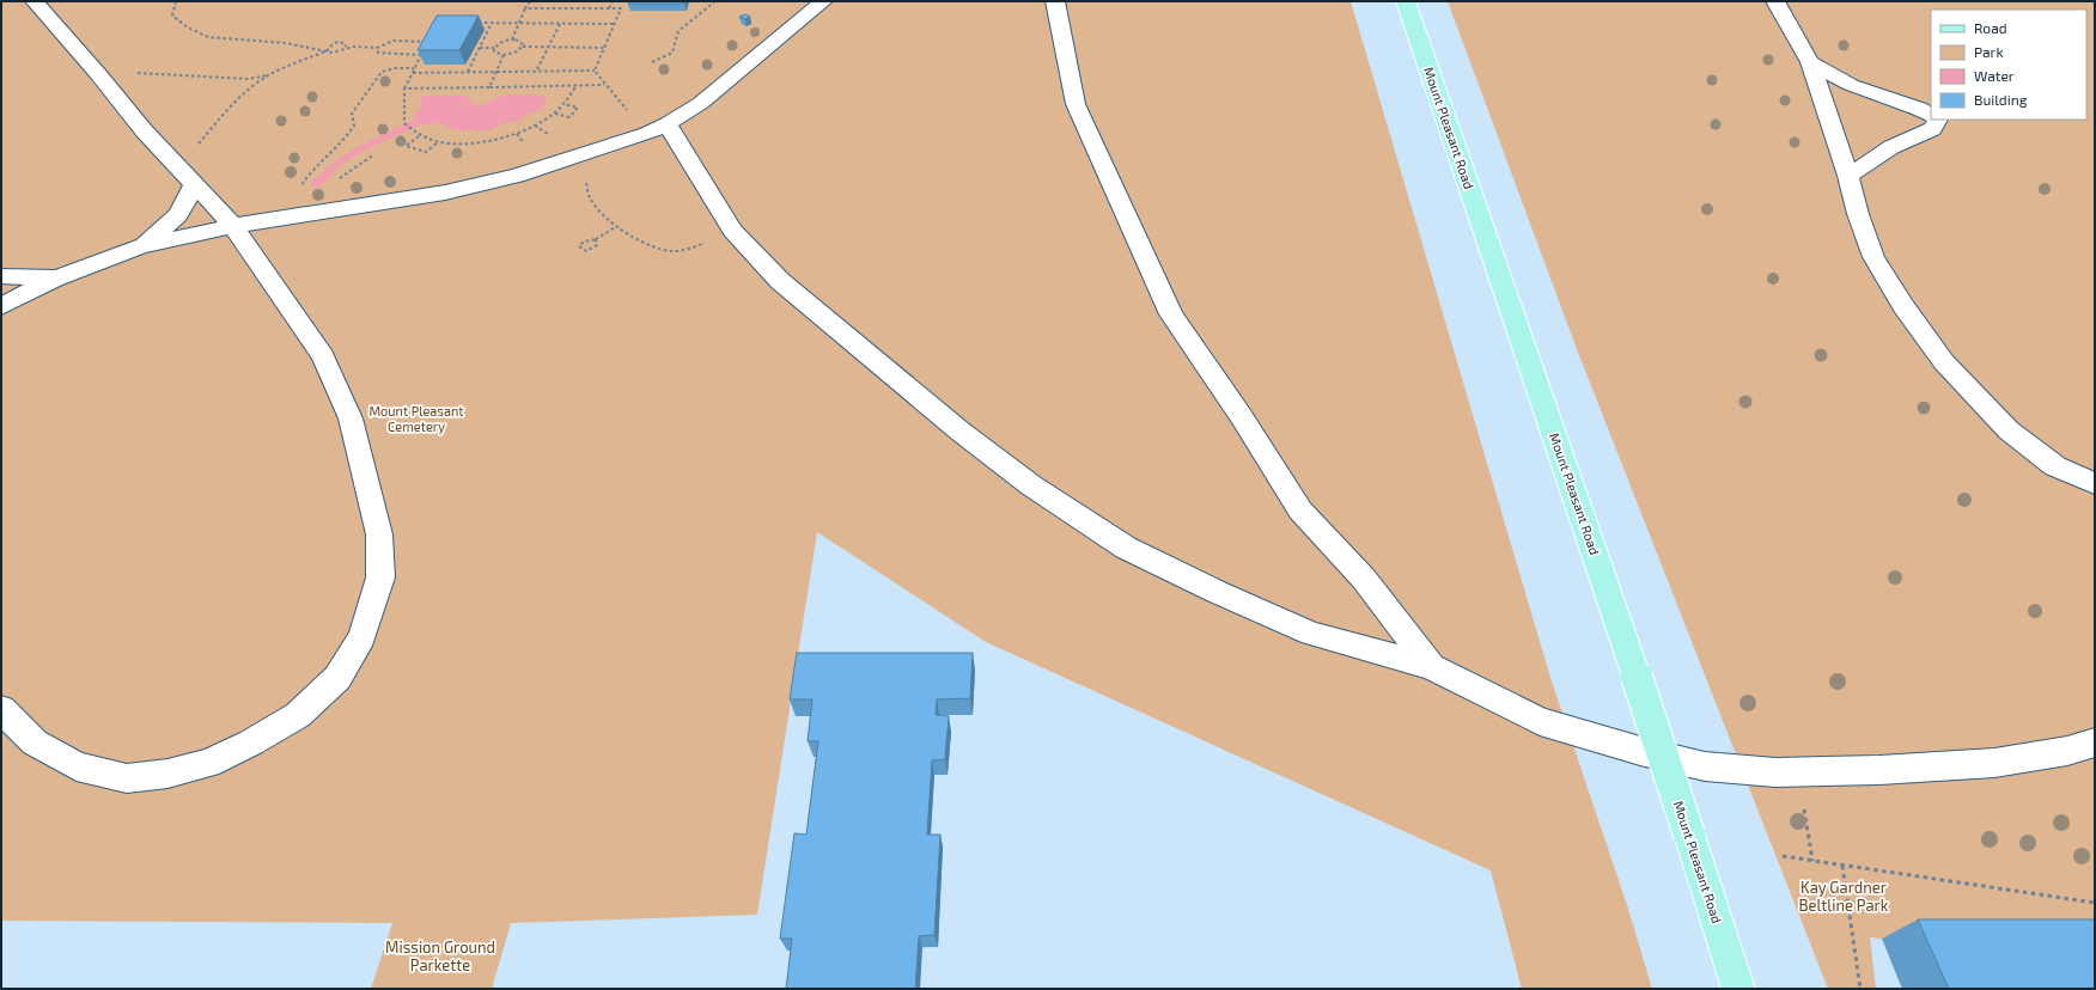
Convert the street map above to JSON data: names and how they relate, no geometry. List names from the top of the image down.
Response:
{
  "streets": {
    "main road": ["Mount Pleasant Road"]
  },
  "parks": ["Mount Pleasant Cemetery", "Kay Gardner Beltline Park", "Mission Ground Parkette"],
  "legend": [
    "Road",
    "Park",
    "Water",
    "Building"
  ]
}
